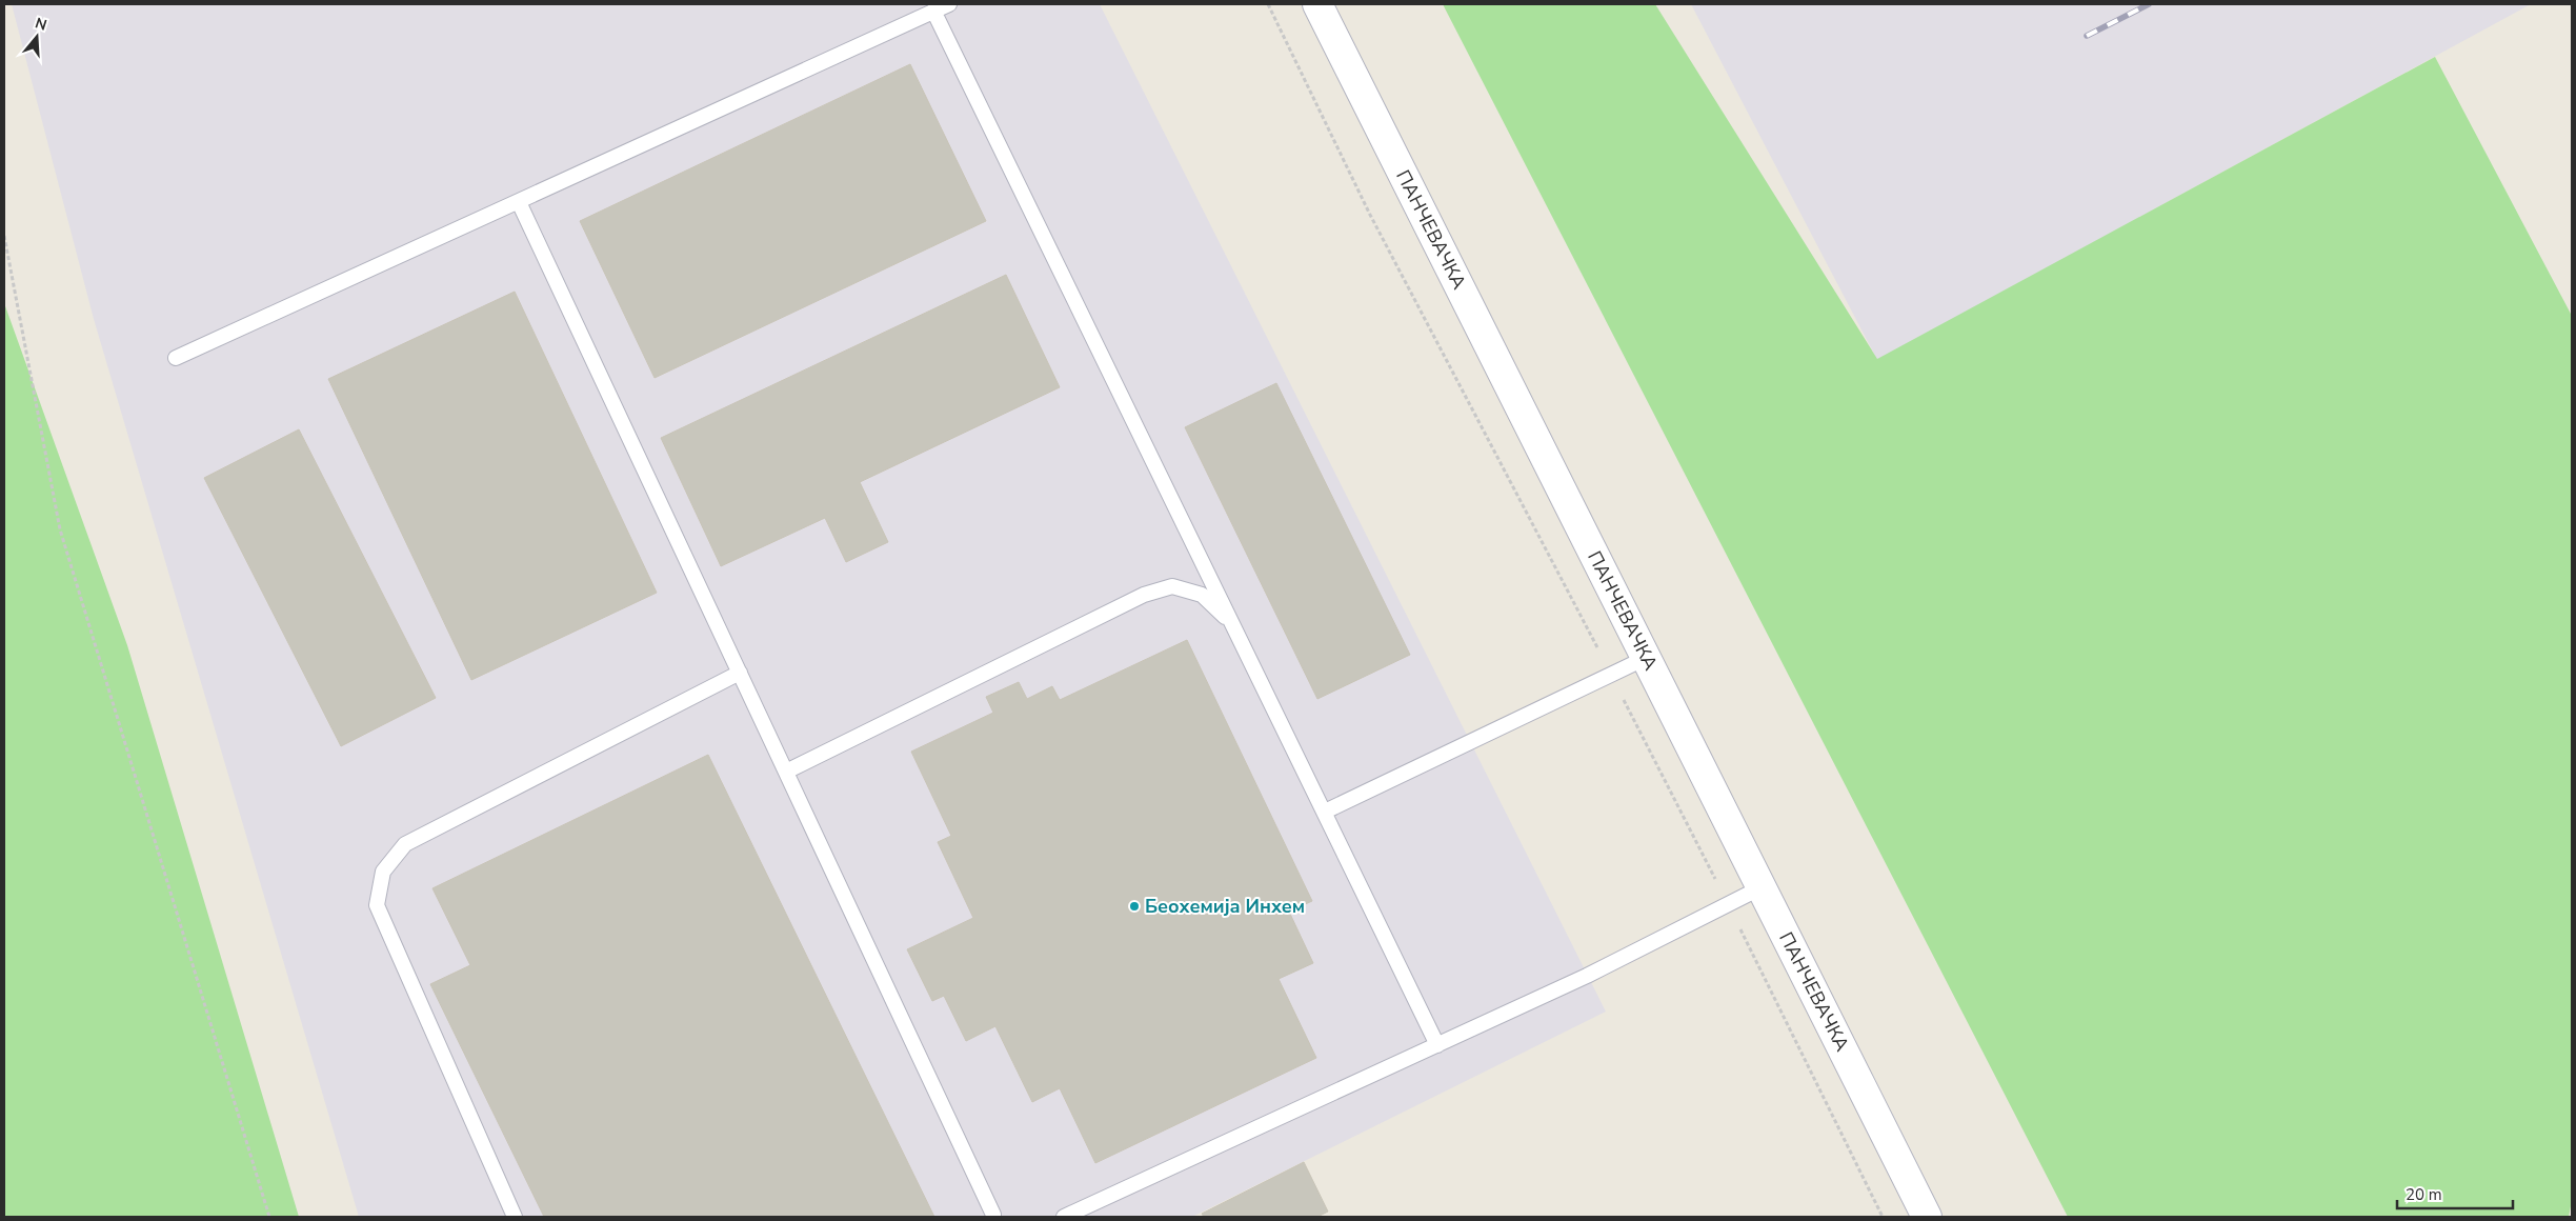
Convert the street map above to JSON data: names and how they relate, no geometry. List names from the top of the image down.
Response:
{
  "streets": {
    "street": ["ПАНЧЕВАЧКА"]
  },
  "places": ["Беохемија Инхем"],
  "scale_bar": "20 m",
  "north": "top"
}
